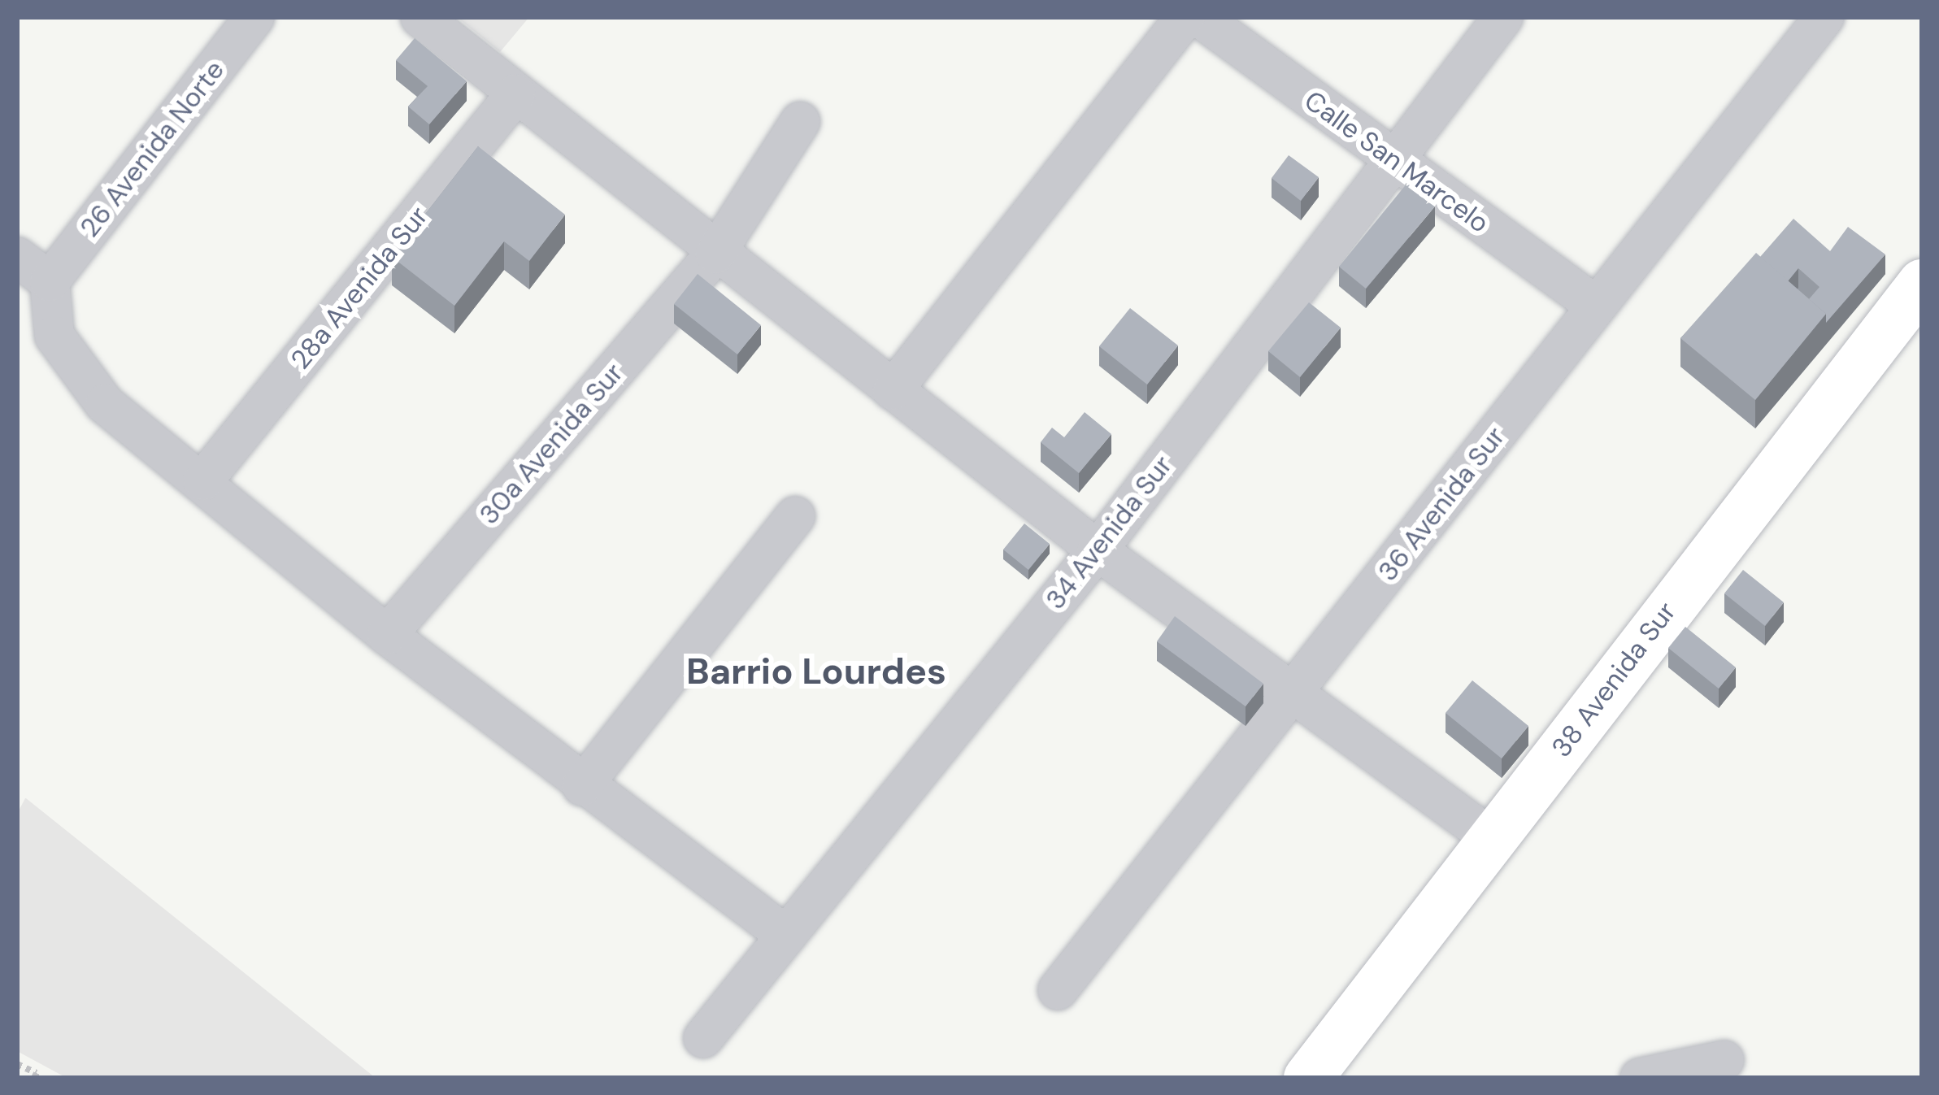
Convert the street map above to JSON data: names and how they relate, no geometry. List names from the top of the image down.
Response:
{
  "streets": {
    "main road": ["38 Avenida Sur"],
    "street": [
      "26 Avenida Norte",
      "Calle San Marcelo",
      "28a Avenida Sur",
      "30a Avenida Sur",
      "36 Avenida Sur",
      "34 Avenida Sur"
    ]
  },
  "crossings": [
    ["Calle San Marcelo", "36 Avenida Sur"],
    ["Calle San Marcelo", "34 Avenida Sur"]
  ],
  "districts": ["Barrio Lourdes"]
}
